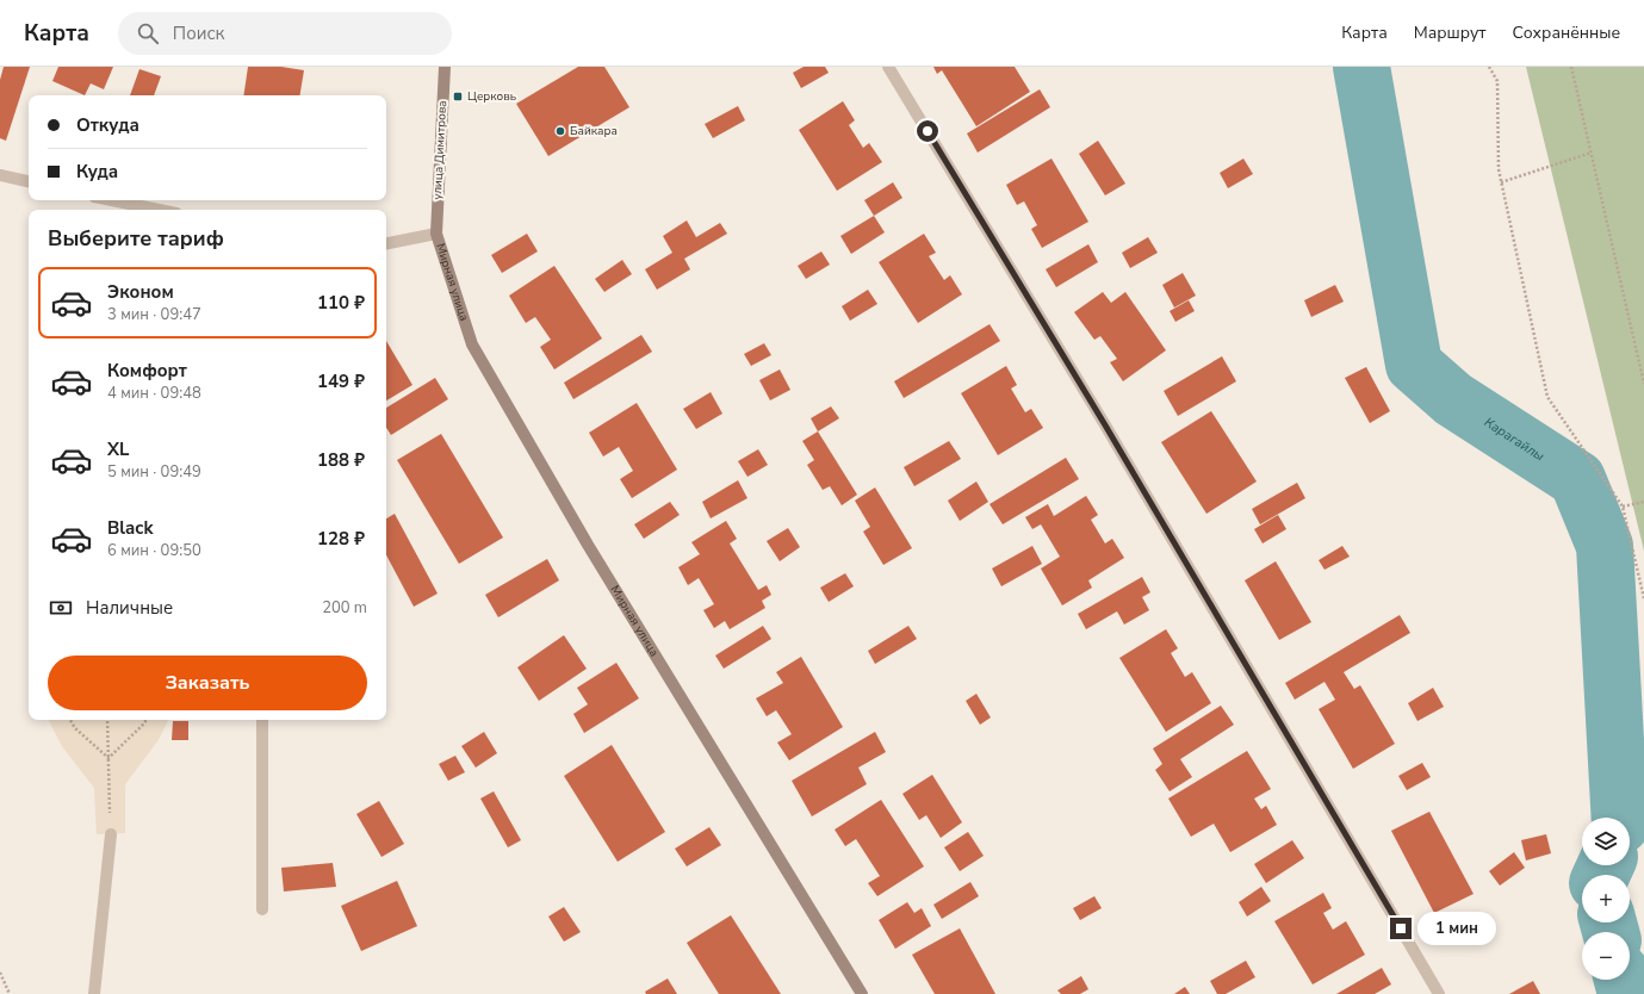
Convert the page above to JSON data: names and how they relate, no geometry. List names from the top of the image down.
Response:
{
  "streets": {
    "main road": ["улица Димитрова", "Мирная улица"]
  },
  "crossings": [
    ["улица Димитрова", "Мирная улица"]
  ],
  "water": ["Карагайлы"],
  "places": {
    "transit": ["Церковь"],
    "other": ["Байкара"]
  },
  "page": {
    "header": "Карта",
    "search": "Поиск",
    "nav": ["Карта", "Маршрут", "Сохранённые"],
    "banner": ["Откуда", "Куда"],
    "heading": "Выберите тариф",
    "list": [
      {
        "name": "Эконом",
        "note": "3 мин · 09:47",
        "value": "110 ₽"
      },
      {
        "name": "Комфорт",
        "note": "4 мин · 09:48",
        "value": "149 ₽"
      },
      {
        "name": "XL",
        "note": "5 мин · 09:49",
        "value": "188 ₽"
      },
      {
        "name": "Black",
        "note": "6 мин · 09:50",
        "value": "128 ₽"
      }
    ],
    "pay": ["Наличные", "200 m"],
    "buttons": "Заказать",
    "map_buttons": ["+", "−"],
    "bubble": "1 мин"
  }
}
